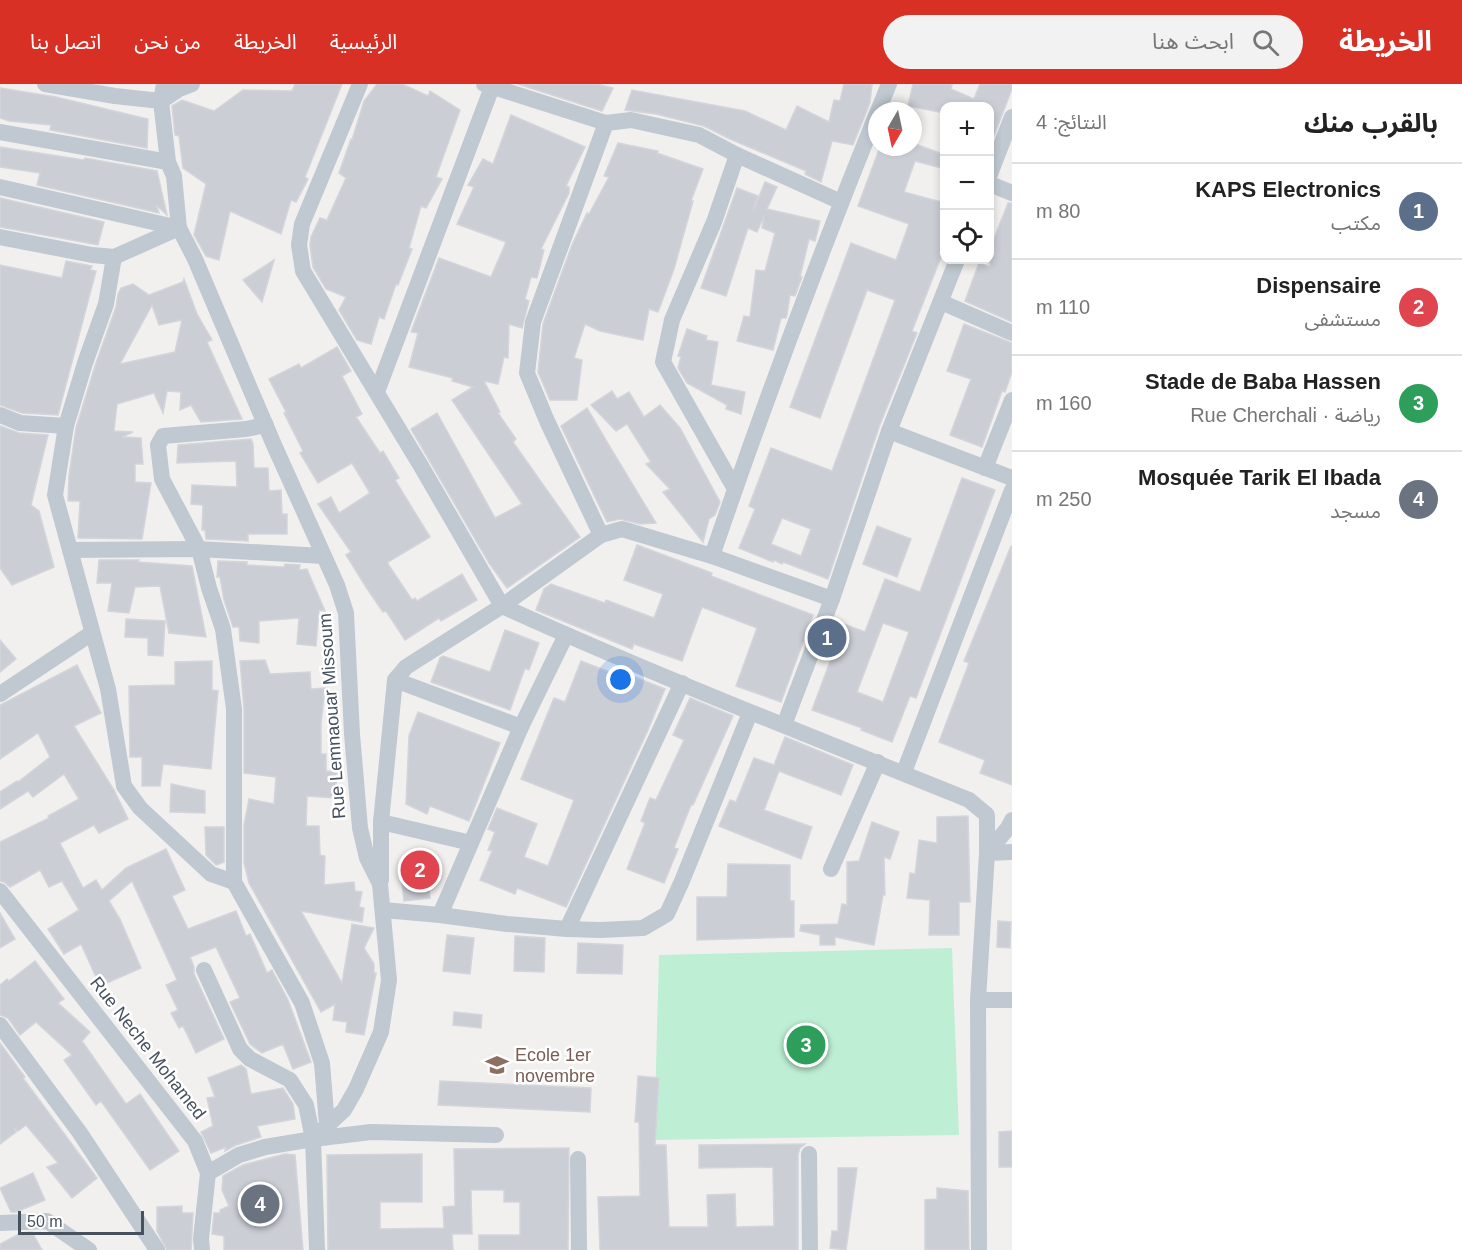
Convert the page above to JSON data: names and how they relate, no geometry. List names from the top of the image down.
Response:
{
  "streets": {
    "street": ["Rue Lemnaouar Missoum", "Rue Neche Mohamed"]
  },
  "places": {
    "school or university": ["Ecole 1er novembre"]
  },
  "scale_bar": "50 m",
  "north": "bottom",
  "page": {
    "header": "الخريطة",
    "search": "ابحث هنا",
    "nav": [
      "الرئيسية",
      "الخريطة",
      "من نحن",
      "اتصل بنا"
    ],
    "heading": ["بالقرب منك", "النتائج: 4"],
    "map_buttons": ["+", "−"],
    "list": [
      {
        "mark": "1",
        "name": "KAPS Electronics",
        "note": "مكتب",
        "value": "80 m"
      },
      {
        "mark": "2",
        "name": "Dispensaire",
        "note": "مستشفى",
        "value": "110 m"
      },
      {
        "mark": "3",
        "name": "Stade de Baba Hassen",
        "note": "رياضة · Rue Cherchali",
        "value": "160 m"
      },
      {
        "mark": "4",
        "name": "Mosquée Tarik El Ibada",
        "note": "مسجد",
        "value": "250 m"
      }
    ],
    "pins": [
      "1",
      "2",
      "3",
      "4"
    ],
    "scale": "50 m"
  }
}
